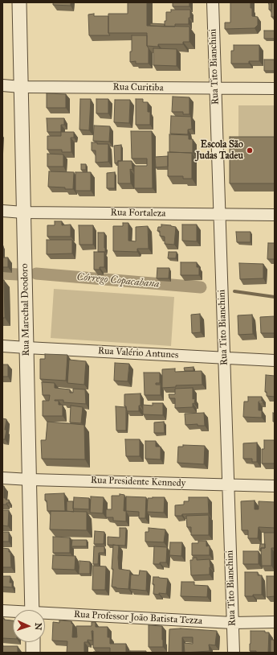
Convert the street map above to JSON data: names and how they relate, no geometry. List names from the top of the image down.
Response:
{
  "streets": {
    "street": [
      "Rua Tito Bianchini",
      "Rua Curitiba",
      "Rua Fortaleza",
      "Rua Marechal Deodoro",
      "Rua Valério Antunes",
      "Rua Presidente Kennedy",
      "Rua Professor João Batista Tezza"
    ]
  },
  "crossings": [
    ["Rua Tito Bianchini", "Rua Curitiba"],
    ["Rua Tito Bianchini", "Rua Fortaleza"],
    ["Rua Tito Bianchini", "Rua Valério Antunes"],
    ["Rua Tito Bianchini", "Rua Presidente Kennedy"],
    ["Rua Tito Bianchini", "Rua Professor João Batista Tezza"],
    ["Rua Curitiba", "Rua Marechal Deodoro"],
    ["Rua Fortaleza", "Rua Marechal Deodoro"],
    ["Rua Marechal Deodoro", "Rua Valério Antunes"],
    ["Rua Marechal Deodoro", "Rua Presidente Kennedy"]
  ],
  "water": ["Córrego Copacabana"],
  "places": ["Escola São Judas Tadeu"],
  "north": "right"
}
